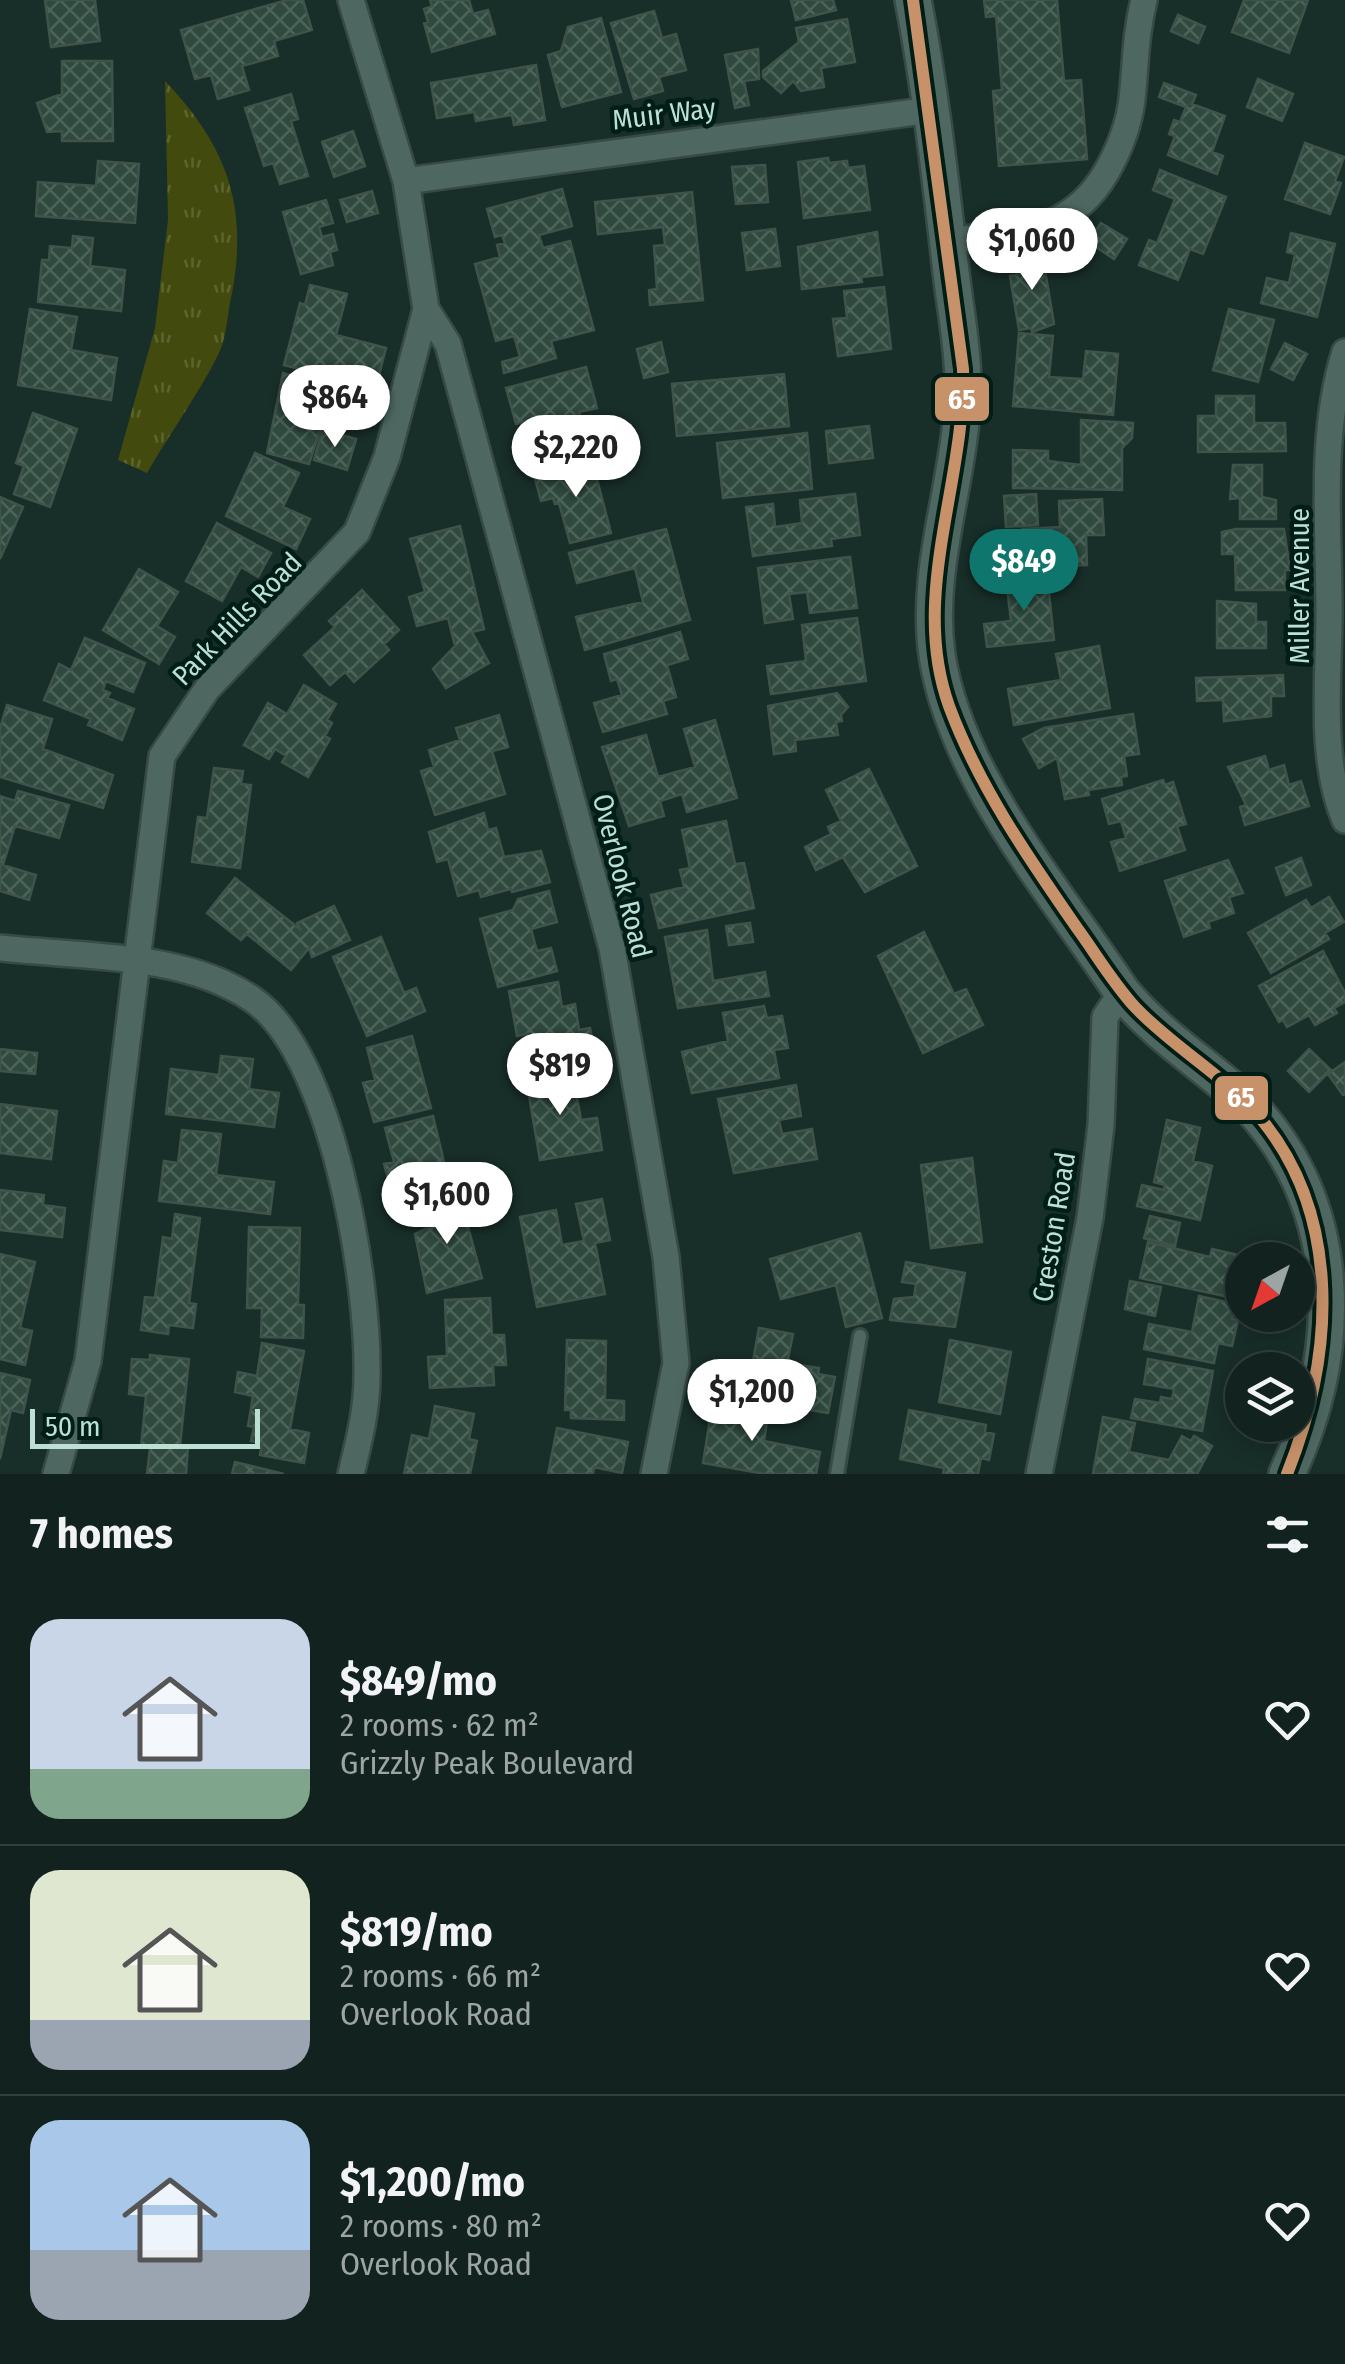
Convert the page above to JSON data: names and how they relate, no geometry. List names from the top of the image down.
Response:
{
  "streets": {
    "street": [
      "Muir Way",
      "Miller Avenue",
      "Park Hills Road",
      "Overlook Road",
      "Creston Road"
    ]
  },
  "crossings": [
    ["Muir Way", "Park Hills Road"],
    ["Park Hills Road", "Overlook Road"]
  ],
  "lines": ["transit line 65"],
  "scale_bar": "50 m",
  "north": "bottom left",
  "page": {
    "price": [
      "$1,060",
      "$864",
      "$2,220",
      "$849",
      "$819",
      "$1,600",
      "$1,200"
    ],
    "scale": "50 m",
    "heading": "7 homes",
    "list": [
      {
        "name": "$849/mo",
        "note": "2 rooms · 62 m² · Grizzly Peak Boulevard"
      },
      {
        "name": "$819/mo",
        "note": "2 rooms · 66 m² · Overlook Road"
      },
      {
        "name": "$1,200/mo",
        "note": "2 rooms · 80 m² · Overlook Road"
      }
    ]
  }
}
